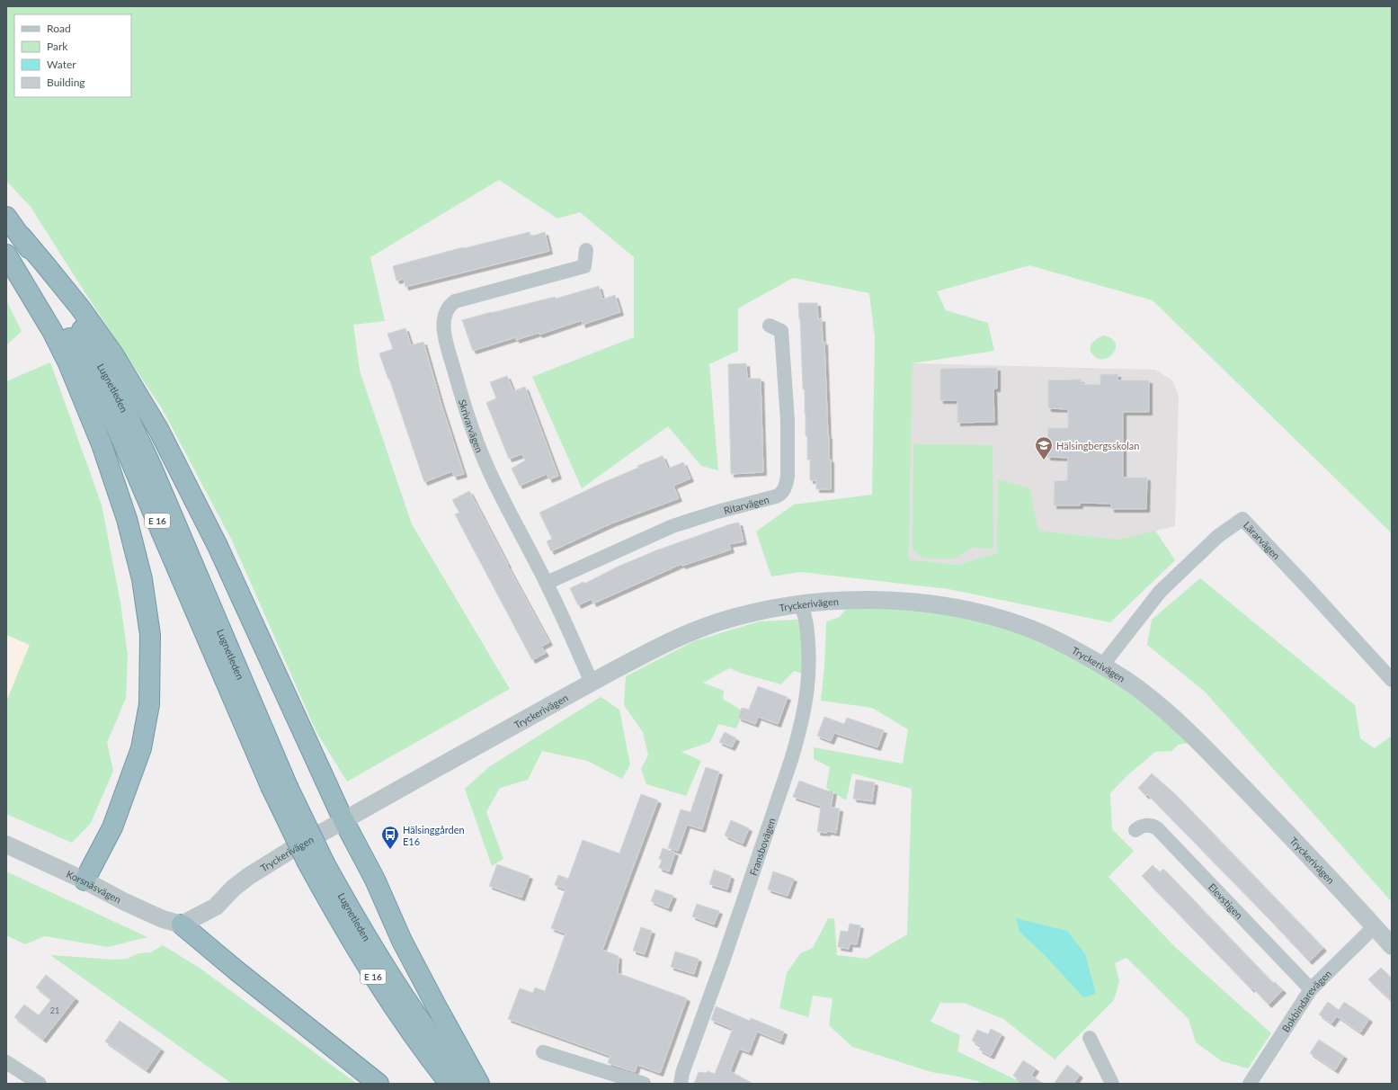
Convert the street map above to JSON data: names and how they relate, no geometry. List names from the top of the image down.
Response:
{
  "streets": {
    "highway": ["Lugnetleden", "E 16"],
    "street": [
      "Skrivarvägen",
      "Ritarvägen",
      "Lärarvägen",
      "Tryckerivägen",
      "Fransbovägen",
      "Korsnäsvägen",
      "Elevstigen",
      "Bokbindarevägen"
    ]
  },
  "crossings": [
    ["Lugnetleden", "E 16"],
    ["Skrivarvägen", "Ritarvägen"],
    ["Skrivarvägen", "Tryckerivägen"],
    ["E 16", "Tryckerivägen"],
    ["Lärarvägen", "Tryckerivägen"],
    ["Tryckerivägen", "Fransbovägen"],
    ["Tryckerivägen", "Korsnäsvägen"],
    ["Tryckerivägen", "Bokbindarevägen"],
    ["Elevstigen", "Bokbindarevägen"]
  ],
  "places": {
    "school or university": ["Hälsingbergsskolan"],
    "bus stop": ["Hälsinggården E16"]
  },
  "house_numbers": ["21"],
  "legend": [
    "Road",
    "Park",
    "Water",
    "Building"
  ]
}
